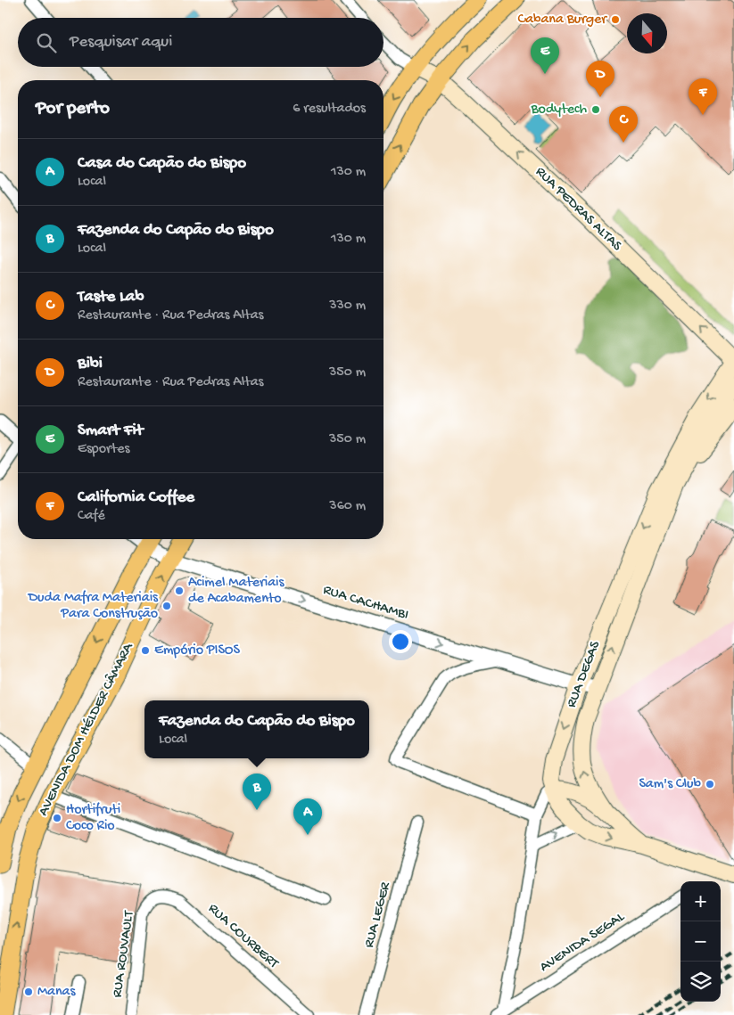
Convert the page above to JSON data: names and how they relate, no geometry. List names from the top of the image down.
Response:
{
  "streets": {
    "main road": ["RUA PEDRAS ALTAS", "RUA DEGAS", "AVENIDA DOM HÉLDER CÂMARA"],
    "street": [
      "RUA CACHAMBI",
      "RUA LEGER",
      "RUA COURBERT",
      "AVENIDA SEGAL",
      "RUA ROUVAULT"
    ]
  },
  "crossings": [
    ["RUA PEDRAS ALTAS", "RUA DEGAS"],
    ["RUA CACHAMBI", "RUA DEGAS"],
    ["RUA CACHAMBI", "AVENIDA DOM HÉLDER CÂMARA"],
    ["RUA COURBERT", "RUA ROUVAULT"]
  ],
  "one_way": ["RUA PEDRAS ALTAS", "RUA CACHAMBI"],
  "places": [
    "Cabana Burger",
    "Bodytech",
    "Acimel Materiais de Acabamento",
    "Duda Mafra Materiais Para Construção",
    "Empório PISOS",
    "Sam's Club",
    "Hortifruti Coco Rio",
    "Manas"
  ],
  "north": "bottom",
  "page": {
    "search": "Pesquisar aqui",
    "pins": [
      "E",
      "D",
      "F",
      "C",
      "B",
      "A"
    ],
    "heading": ["Por perto", "6 resultados"],
    "list": [
      {
        "mark": "A",
        "name": "Casa do Capão do Bispo",
        "note": "Local",
        "value": "130 m"
      },
      {
        "mark": "B",
        "name": "Fazenda do Capão do Bispo",
        "note": "Local",
        "value": "130 m"
      },
      {
        "mark": "C",
        "name": "Taste Lab",
        "note": "Restaurante · Rua Pedras Altas",
        "value": "330 m"
      },
      {
        "mark": "D",
        "name": "Bibi",
        "note": "Restaurante · Rua Pedras Altas",
        "value": "350 m"
      },
      {
        "mark": "E",
        "name": "Smart Fit",
        "note": "Esportes",
        "value": "350 m"
      },
      {
        "mark": "F",
        "name": "California Coffee",
        "note": "Café",
        "value": "360 m"
      }
    ],
    "popup": ["Fazenda do Capão do Bispo", "Local"],
    "map_buttons": ["+", "−"]
  }
}
